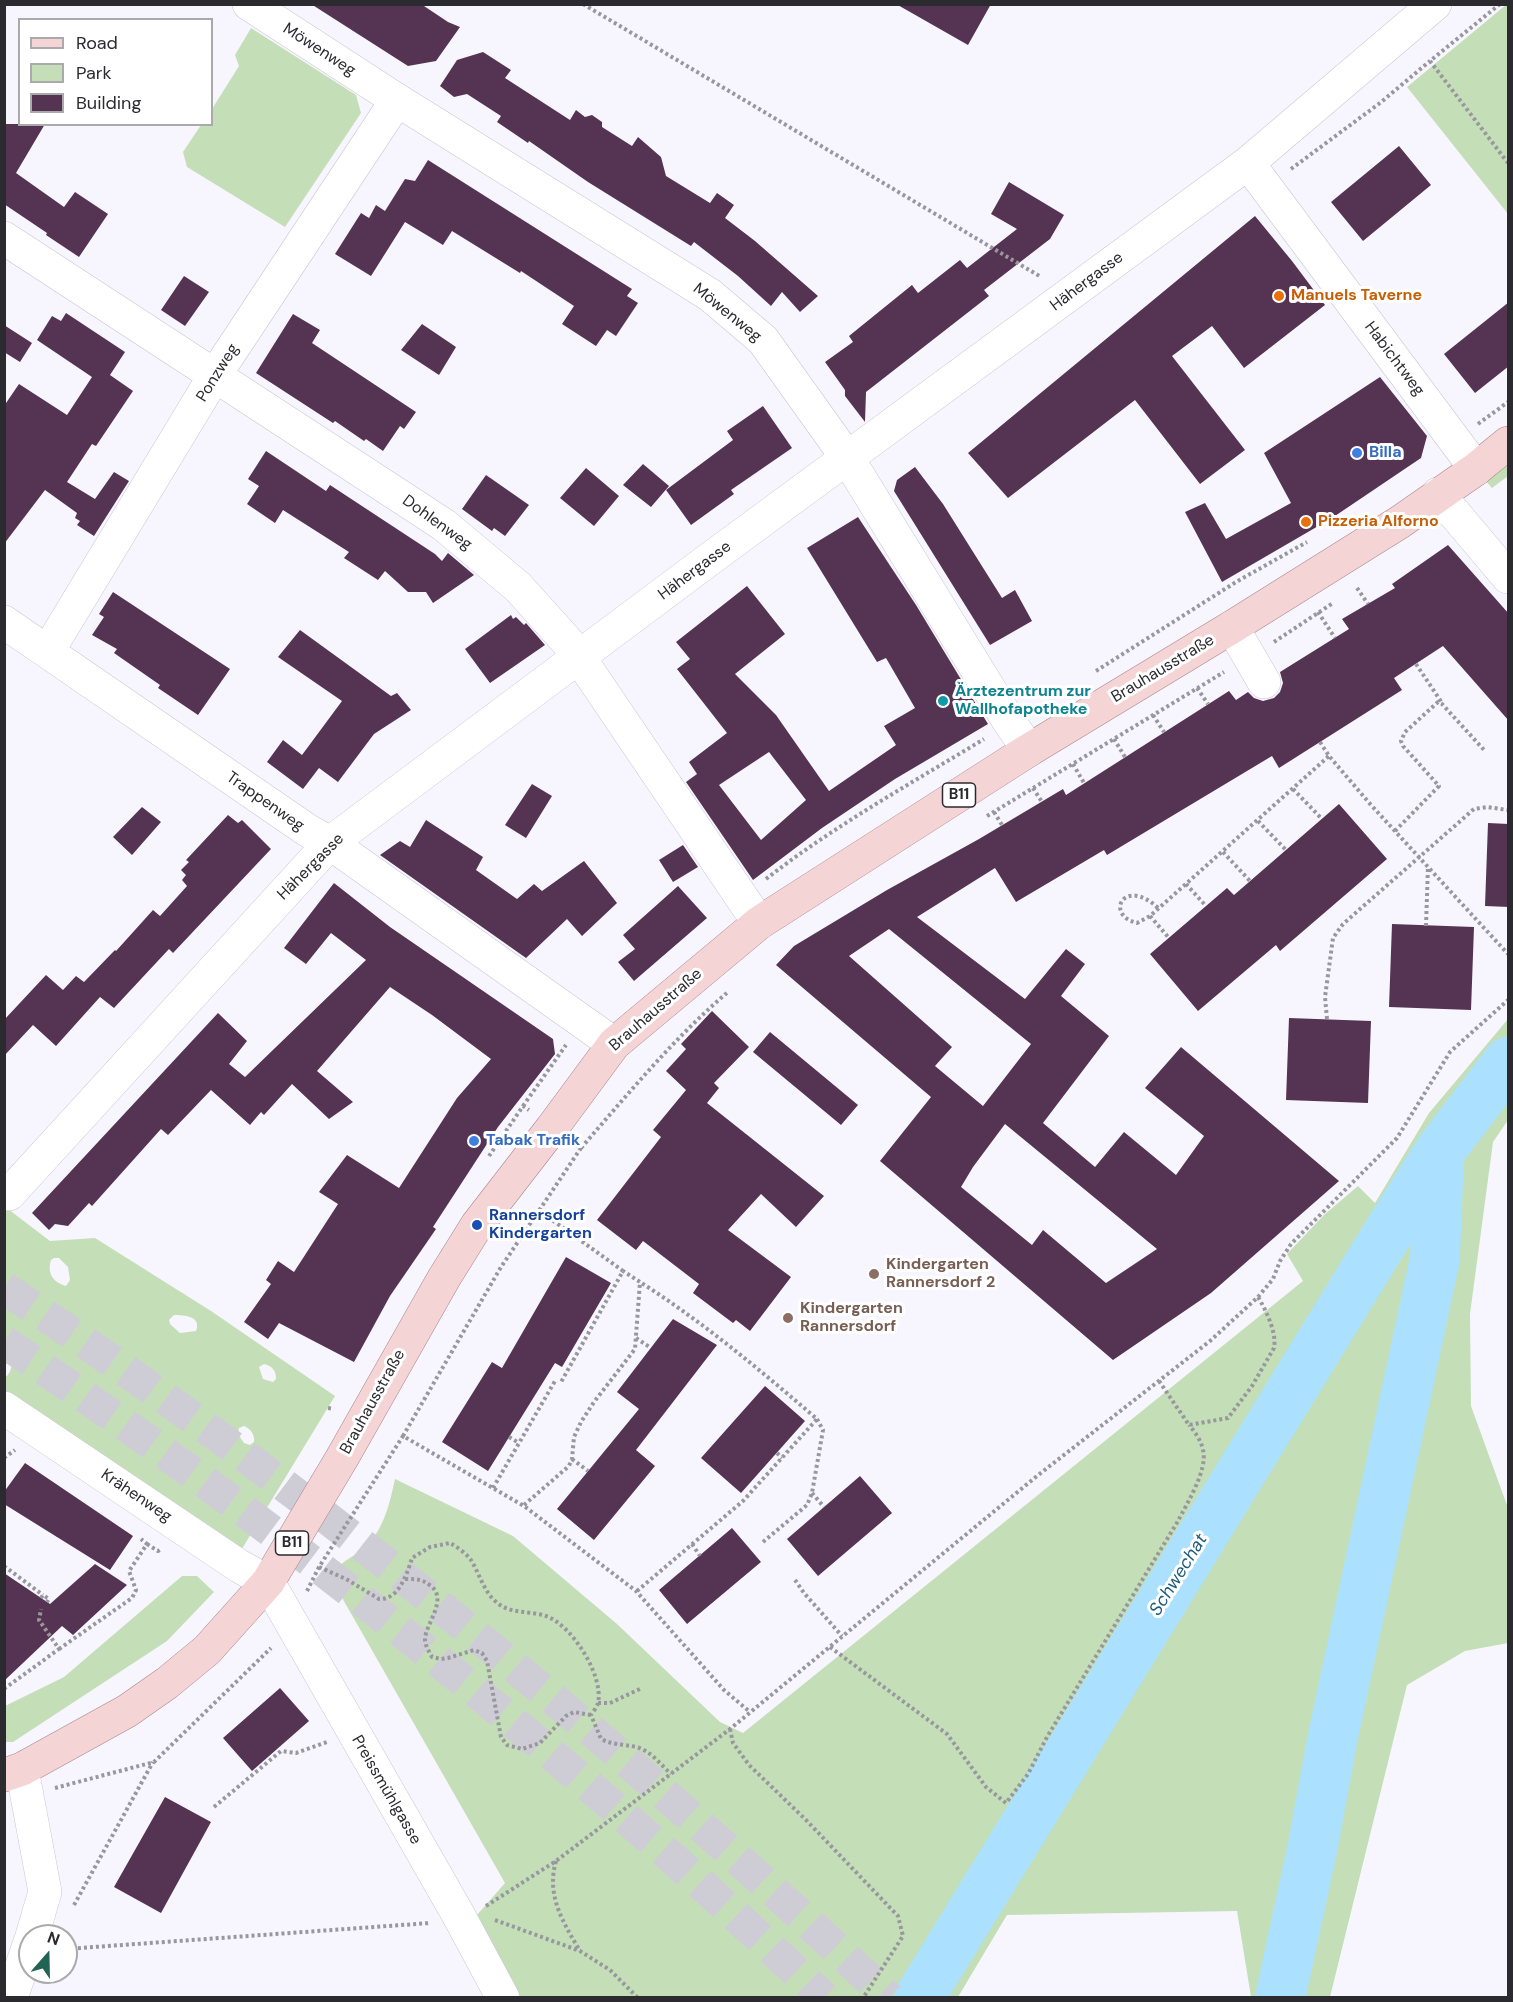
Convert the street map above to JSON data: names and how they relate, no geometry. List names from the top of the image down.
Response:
{
  "streets": {
    "main road": ["Brauhausstraße", "B11"],
    "street": [
      "Möwenweg",
      "Hähergasse",
      "Habichtweg",
      "Ponzweg",
      "Dohlenweg",
      "Trappenweg",
      "Krähenweg",
      "Preissmühlgasse"
    ]
  },
  "crossings": [
    ["Möwenweg", "Hähergasse"],
    ["Möwenweg", "Ponzweg"],
    ["Möwenweg", "Brauhausstraße"],
    ["Hähergasse", "Habichtweg"],
    ["Hähergasse", "Dohlenweg"],
    ["Hähergasse", "Trappenweg"],
    ["Habichtweg", "Brauhausstraße"],
    ["Ponzweg", "Dohlenweg"],
    ["Ponzweg", "Trappenweg"],
    ["Dohlenweg", "Brauhausstraße"],
    ["Brauhausstraße", "Trappenweg"],
    ["Brauhausstraße", "Krähenweg"],
    ["Brauhausstraße", "Preissmühlgasse"],
    ["Krähenweg", "Preissmühlgasse"]
  ],
  "water": ["Schwechat"],
  "places": [
    "Manuels Taverne",
    "Billa",
    "Pizzeria Alforno",
    "Ärztezentrum zur Wallhofapotheke",
    "Tabak Trafik",
    "Rannersdorf Kindergarten",
    "Kindergarten Rannersdorf 2",
    "Kindergarten Rannersdorf"
  ],
  "legend": ["Road", "Park", "Building"],
  "north": "top"
}
